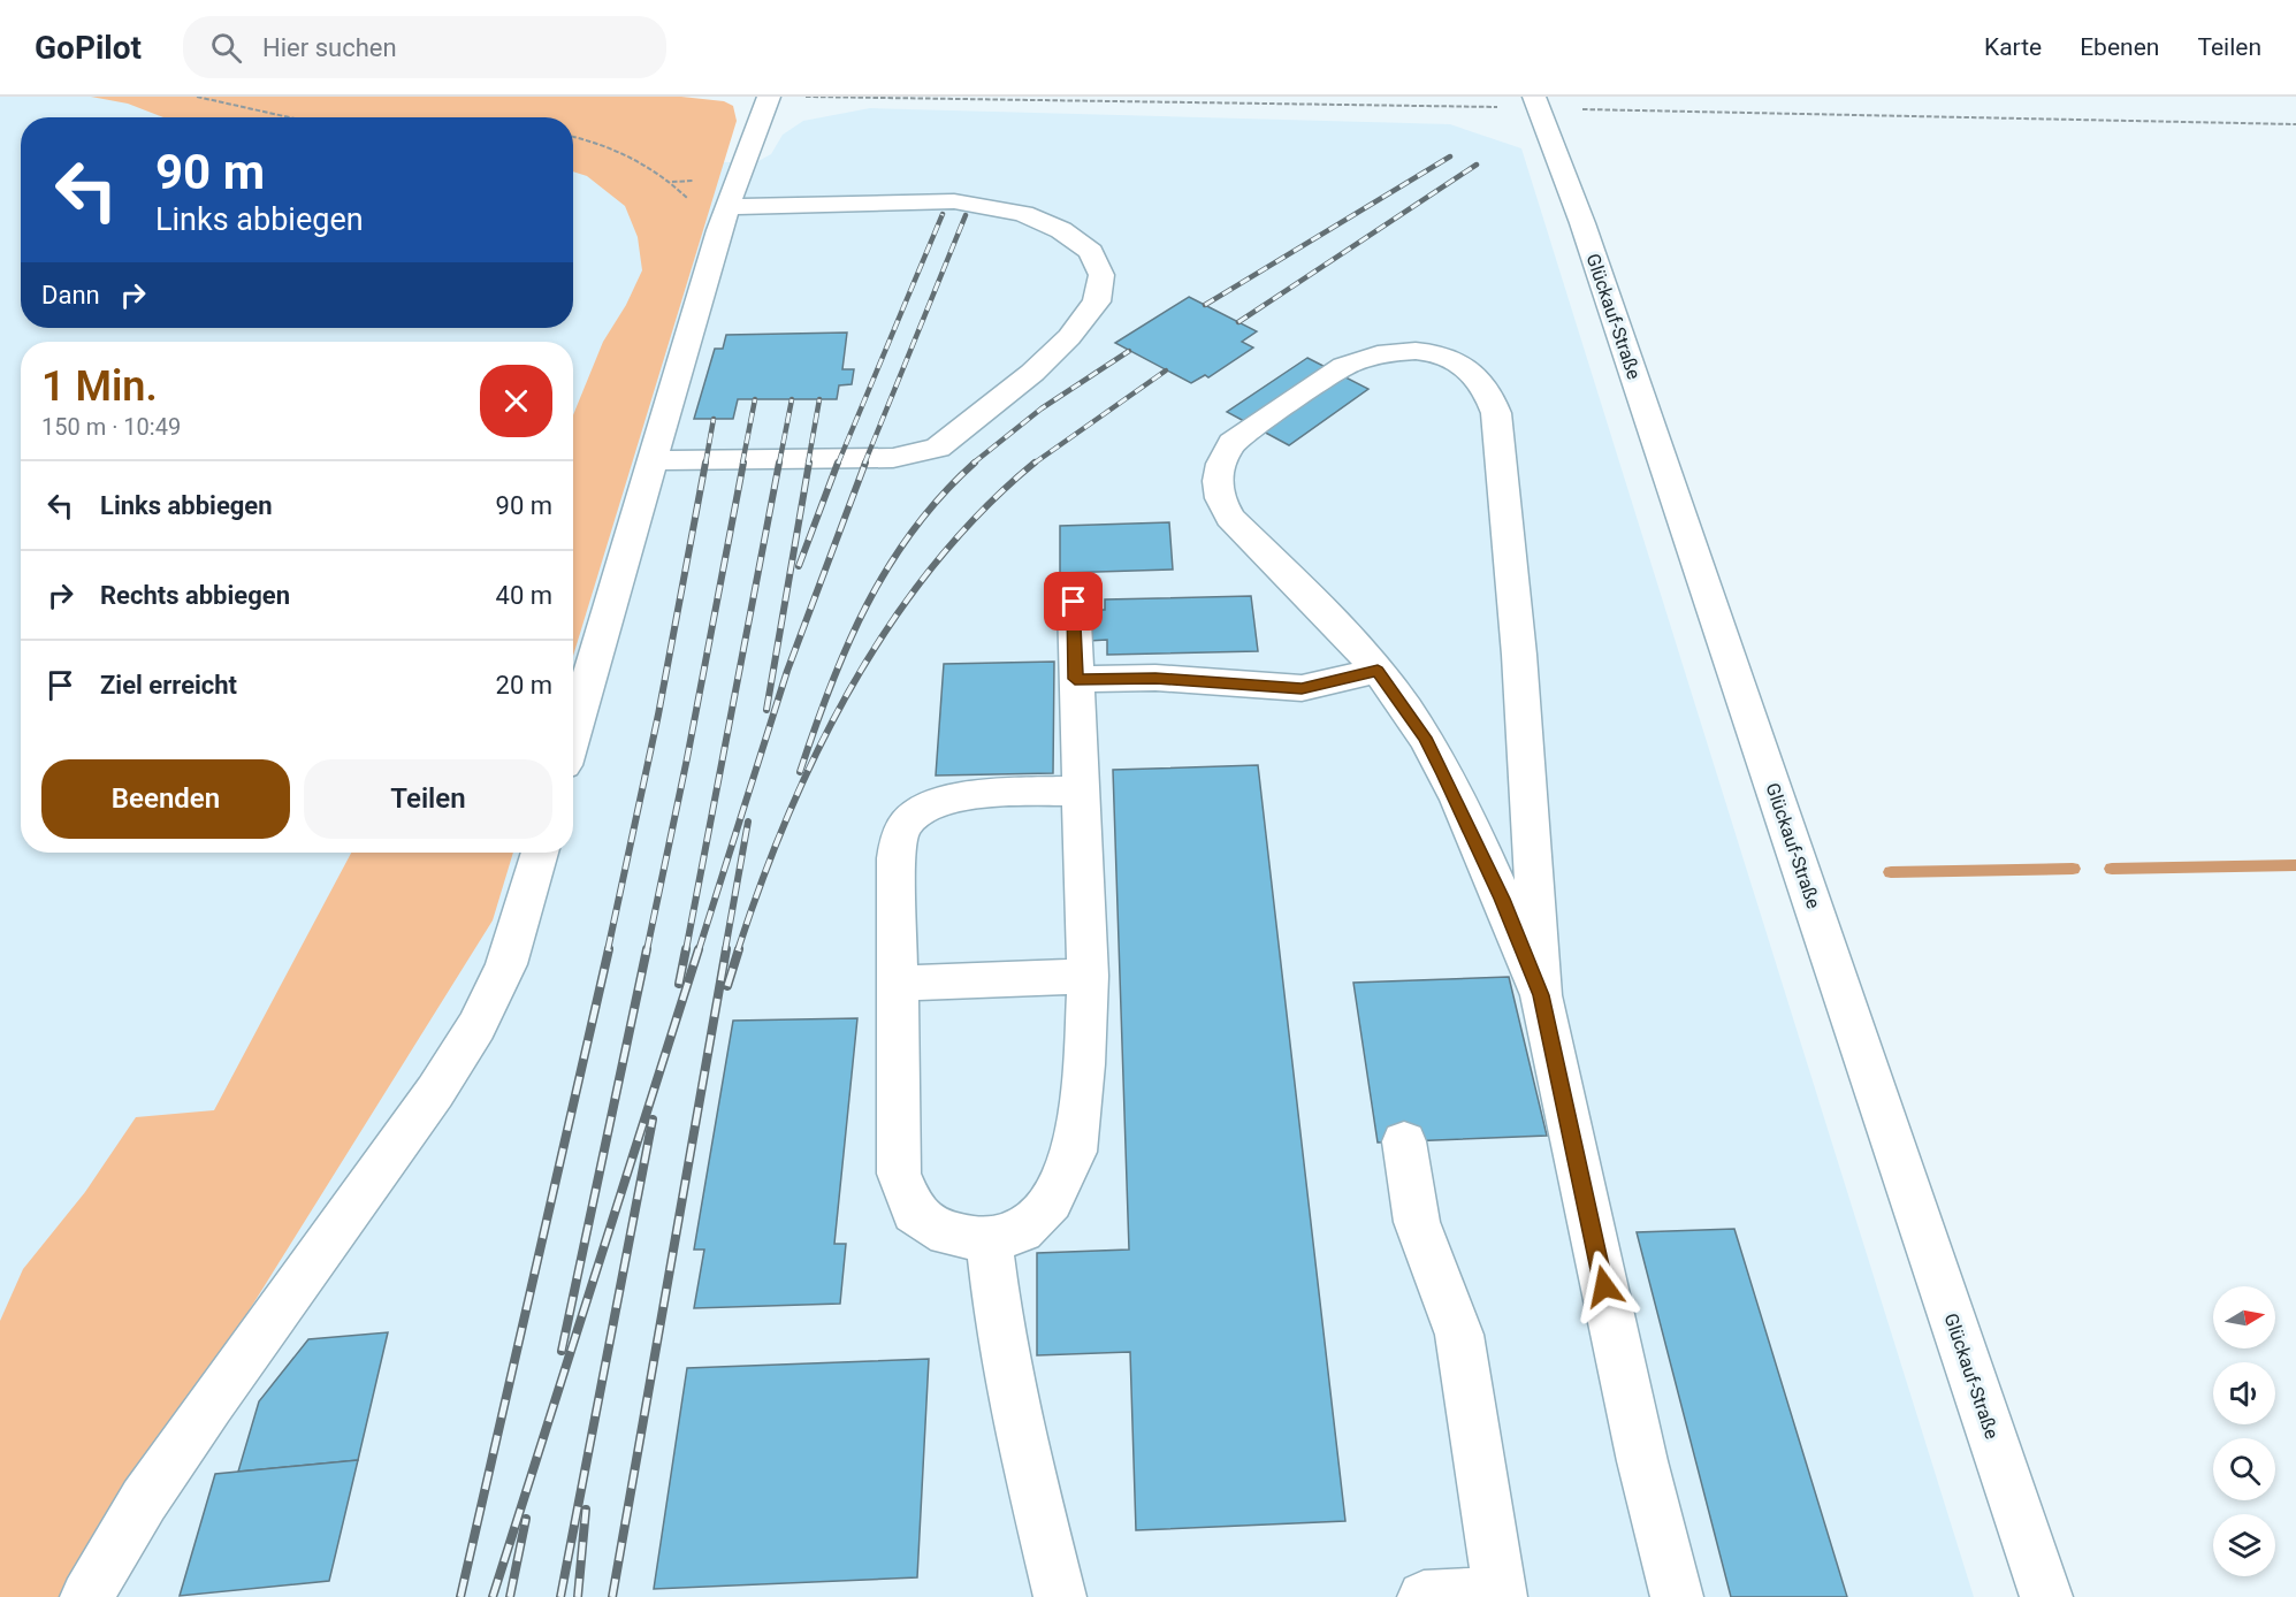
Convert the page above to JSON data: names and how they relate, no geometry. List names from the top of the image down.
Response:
{
  "streets": {
    "street": ["Glückauf-Straße"]
  },
  "north": "right",
  "page": {
    "header": "GoPilot",
    "search": "Hier suchen",
    "nav": ["Karte", "Ebenen", "Teilen"],
    "turn": ["90 m", "Links abbiegen"],
    "then": "Dann",
    "heading": ["1 Min.", "150 m · 10:49"],
    "list": [
      {
        "name": "Links abbiegen",
        "value": "90 m"
      },
      {
        "name": "Rechts abbiegen",
        "value": "40 m"
      },
      {
        "name": "Ziel erreicht",
        "value": "20 m"
      }
    ],
    "buttons": ["Beenden", "Teilen"]
  }
}
